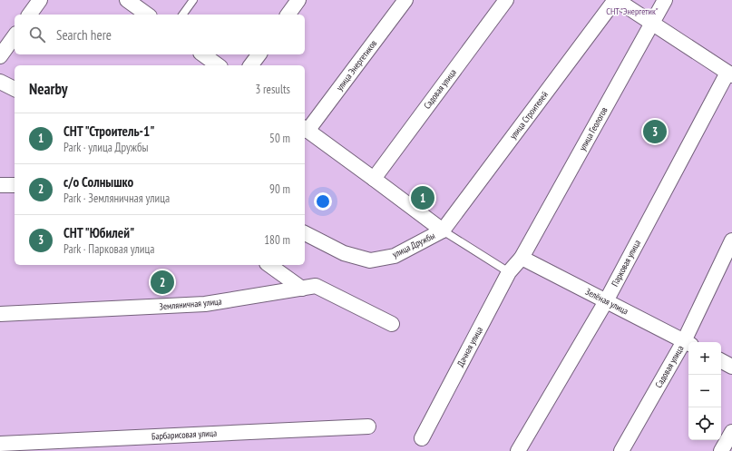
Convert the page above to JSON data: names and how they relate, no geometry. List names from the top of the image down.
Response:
{
  "streets": {
    "street": [
      "улица Энергетиков",
      "Садовая улица",
      "улица Строителей",
      "улица Геологов",
      "улица Дружбы",
      "Парковая улица",
      "Зелёная улица",
      "Земляничная улица",
      "Дачная улица",
      "Барбарисовая улица"
    ]
  },
  "crossings": [
    ["улица Энергетиков", "улица Дружбы"],
    ["Садовая улица", "улица Дружбы"],
    ["Садовая улица", "Зелёная улица"],
    ["улица Строителей", "улица Дружбы"],
    ["улица Геологов", "Зелёная улица"],
    ["улица Геологов", "Дачная улица"],
    ["Парковая улица", "Зелёная улица"],
    ["Зелёная улица", "Дачная улица"]
  ],
  "parks": ["СНТ \"Энергетик\""],
  "page": {
    "search": "Search here",
    "heading": ["Nearby", "3 results"],
    "list": [
      {
        "mark": "1",
        "name": "СНТ \"Строитель-1\"",
        "note": "Park · улица Дружбы",
        "value": "50 m"
      },
      {
        "mark": "2",
        "name": "с/о Солнышко",
        "note": "Park · Земляничная улица",
        "value": "90 m"
      },
      {
        "mark": "3",
        "name": "СНТ \"Юбилей\"",
        "note": "Park · Парковая улица",
        "value": "180 m"
      }
    ],
    "pins": ["3", "1", "2"],
    "map_buttons": ["+", "−"]
  }
}
